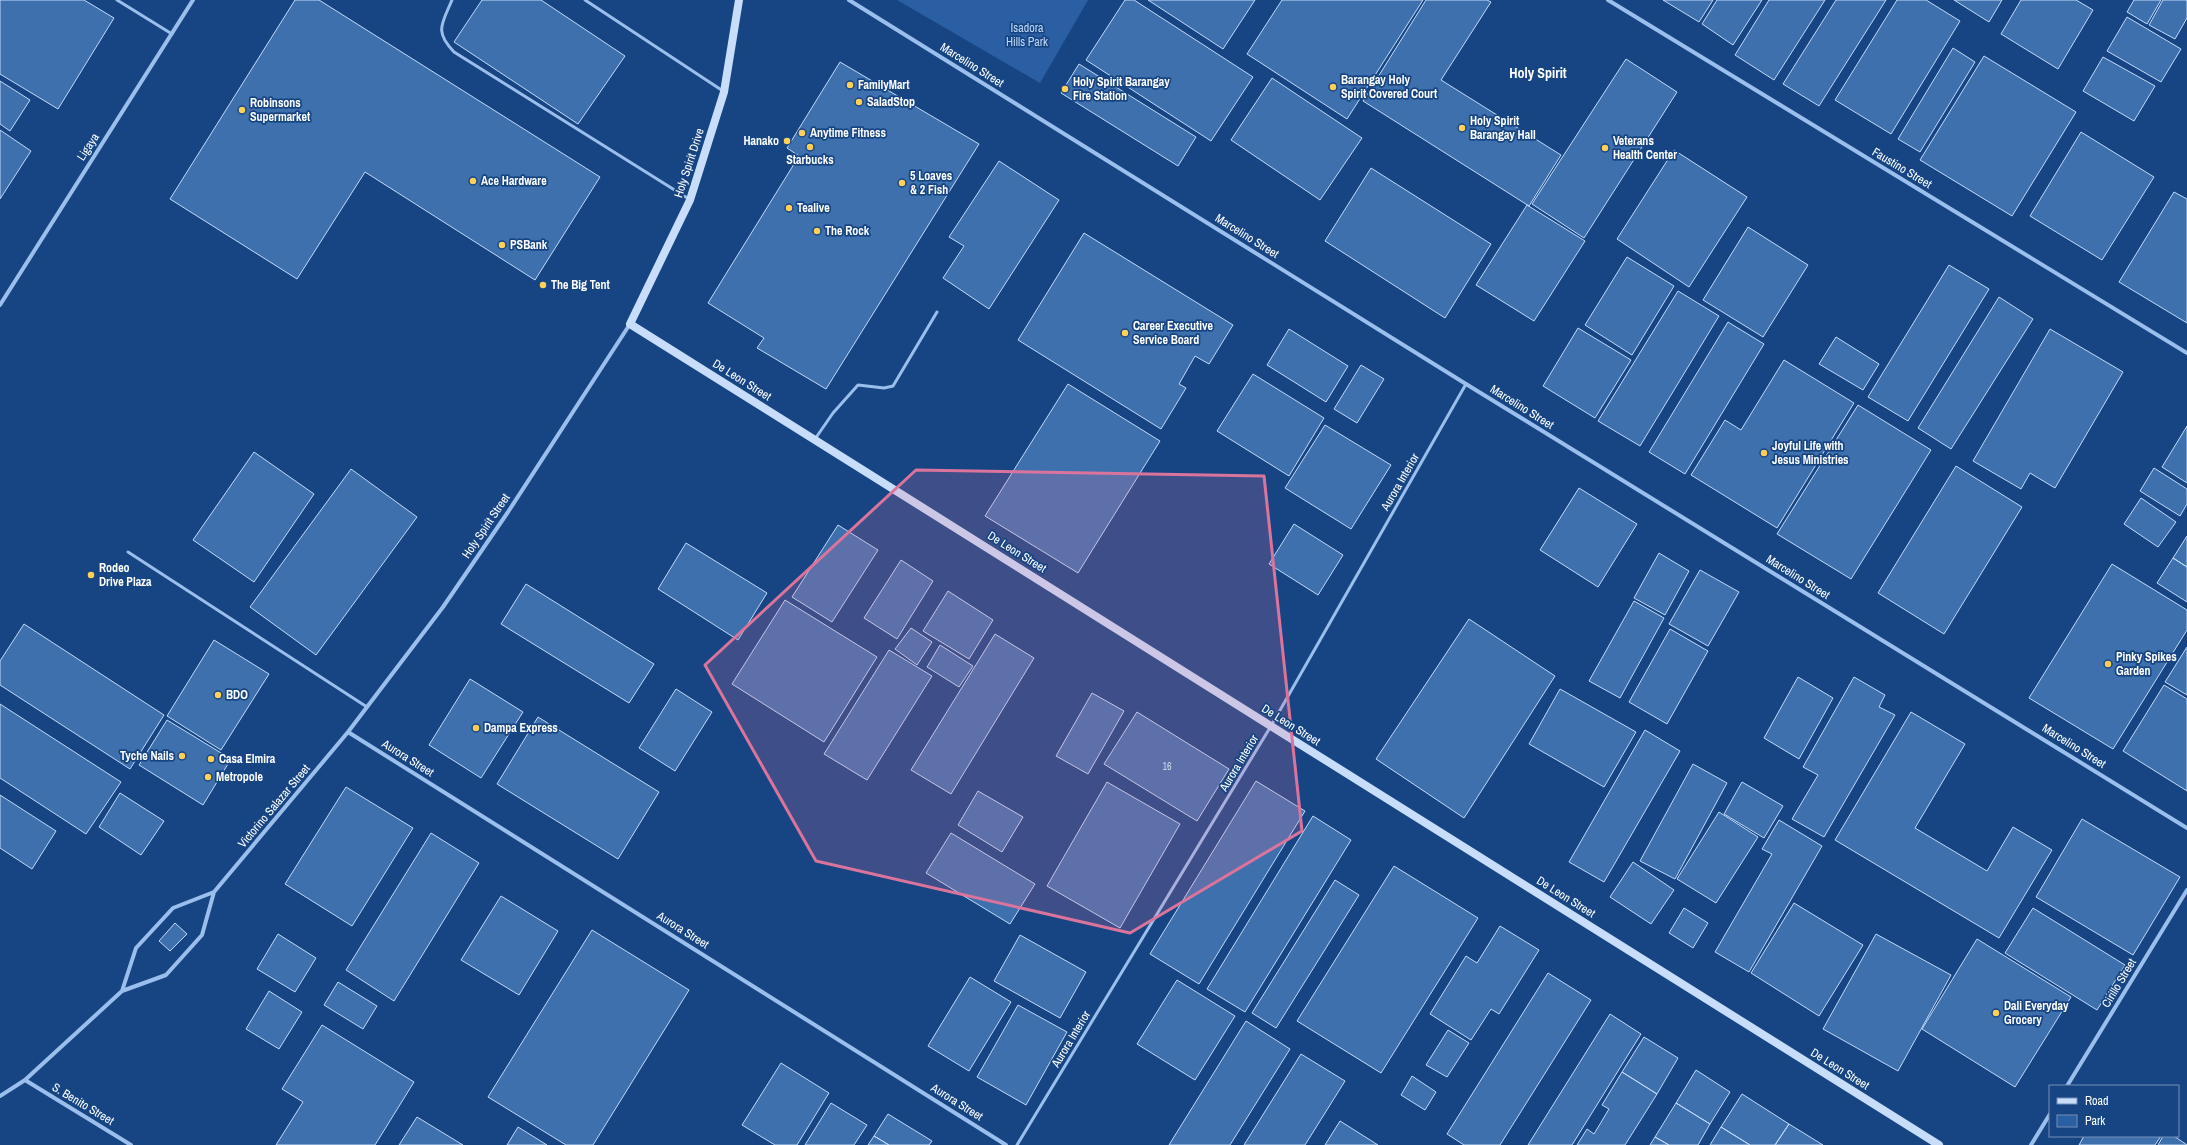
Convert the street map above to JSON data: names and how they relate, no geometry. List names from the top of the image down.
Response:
{
  "streets": {
    "main road": ["Holy Spirit Drive", "De Leon Street"],
    "street": [
      "Marcelino Street",
      "Ligaya",
      "Faustino Street",
      "Holy Spirit Street",
      "Aurora Street",
      "Victorino Salazar Street",
      "Cirillo Street",
      "S. Benito Street"
    ],
    "lane": ["Aurora Interior"]
  },
  "crossings": [
    ["Marcelino Street", "Aurora Interior"],
    ["Holy Spirit Drive", "De Leon Street"],
    ["Holy Spirit Drive", "Holy Spirit Street"],
    ["De Leon Street", "Aurora Interior"],
    ["De Leon Street", "Holy Spirit Street"],
    ["Holy Spirit Street", "Aurora Street"],
    ["Holy Spirit Street", "Victorino Salazar Street"],
    ["Aurora Street", "Victorino Salazar Street"],
    ["Victorino Salazar Street", "S. Benito Street"]
  ],
  "districts": ["Holy Spirit"],
  "parks": ["Isadora Hills Park"],
  "places": [
    "FamilyMart",
    "Barangay Holy Spirit Covered Court",
    "Holy Spirit Barangay Fire Station",
    "SaladStop",
    "Robinsons Supermarket",
    "Holy Spirit Barangay Hall",
    "Anytime Fitness",
    "Hanako",
    "Starbucks",
    "Veterans Health Center",
    "Ace Hardware",
    "5 Loaves & 2 Fish",
    "Tealive",
    "The Rock",
    "PSBank",
    "The Big Tent",
    "Career Executive Service Board",
    "Joyful Life with Jesus Ministries",
    "Rodeo Drive Plaza",
    "Pinky Spikes Garden",
    "BDO",
    "Dampa Express",
    "Tyche Nails",
    "Casa Elmira",
    "Metropole",
    "Dali Everyday Grocery"
  ],
  "house_numbers": ["16"],
  "legend": ["Road", "Park"]
}
